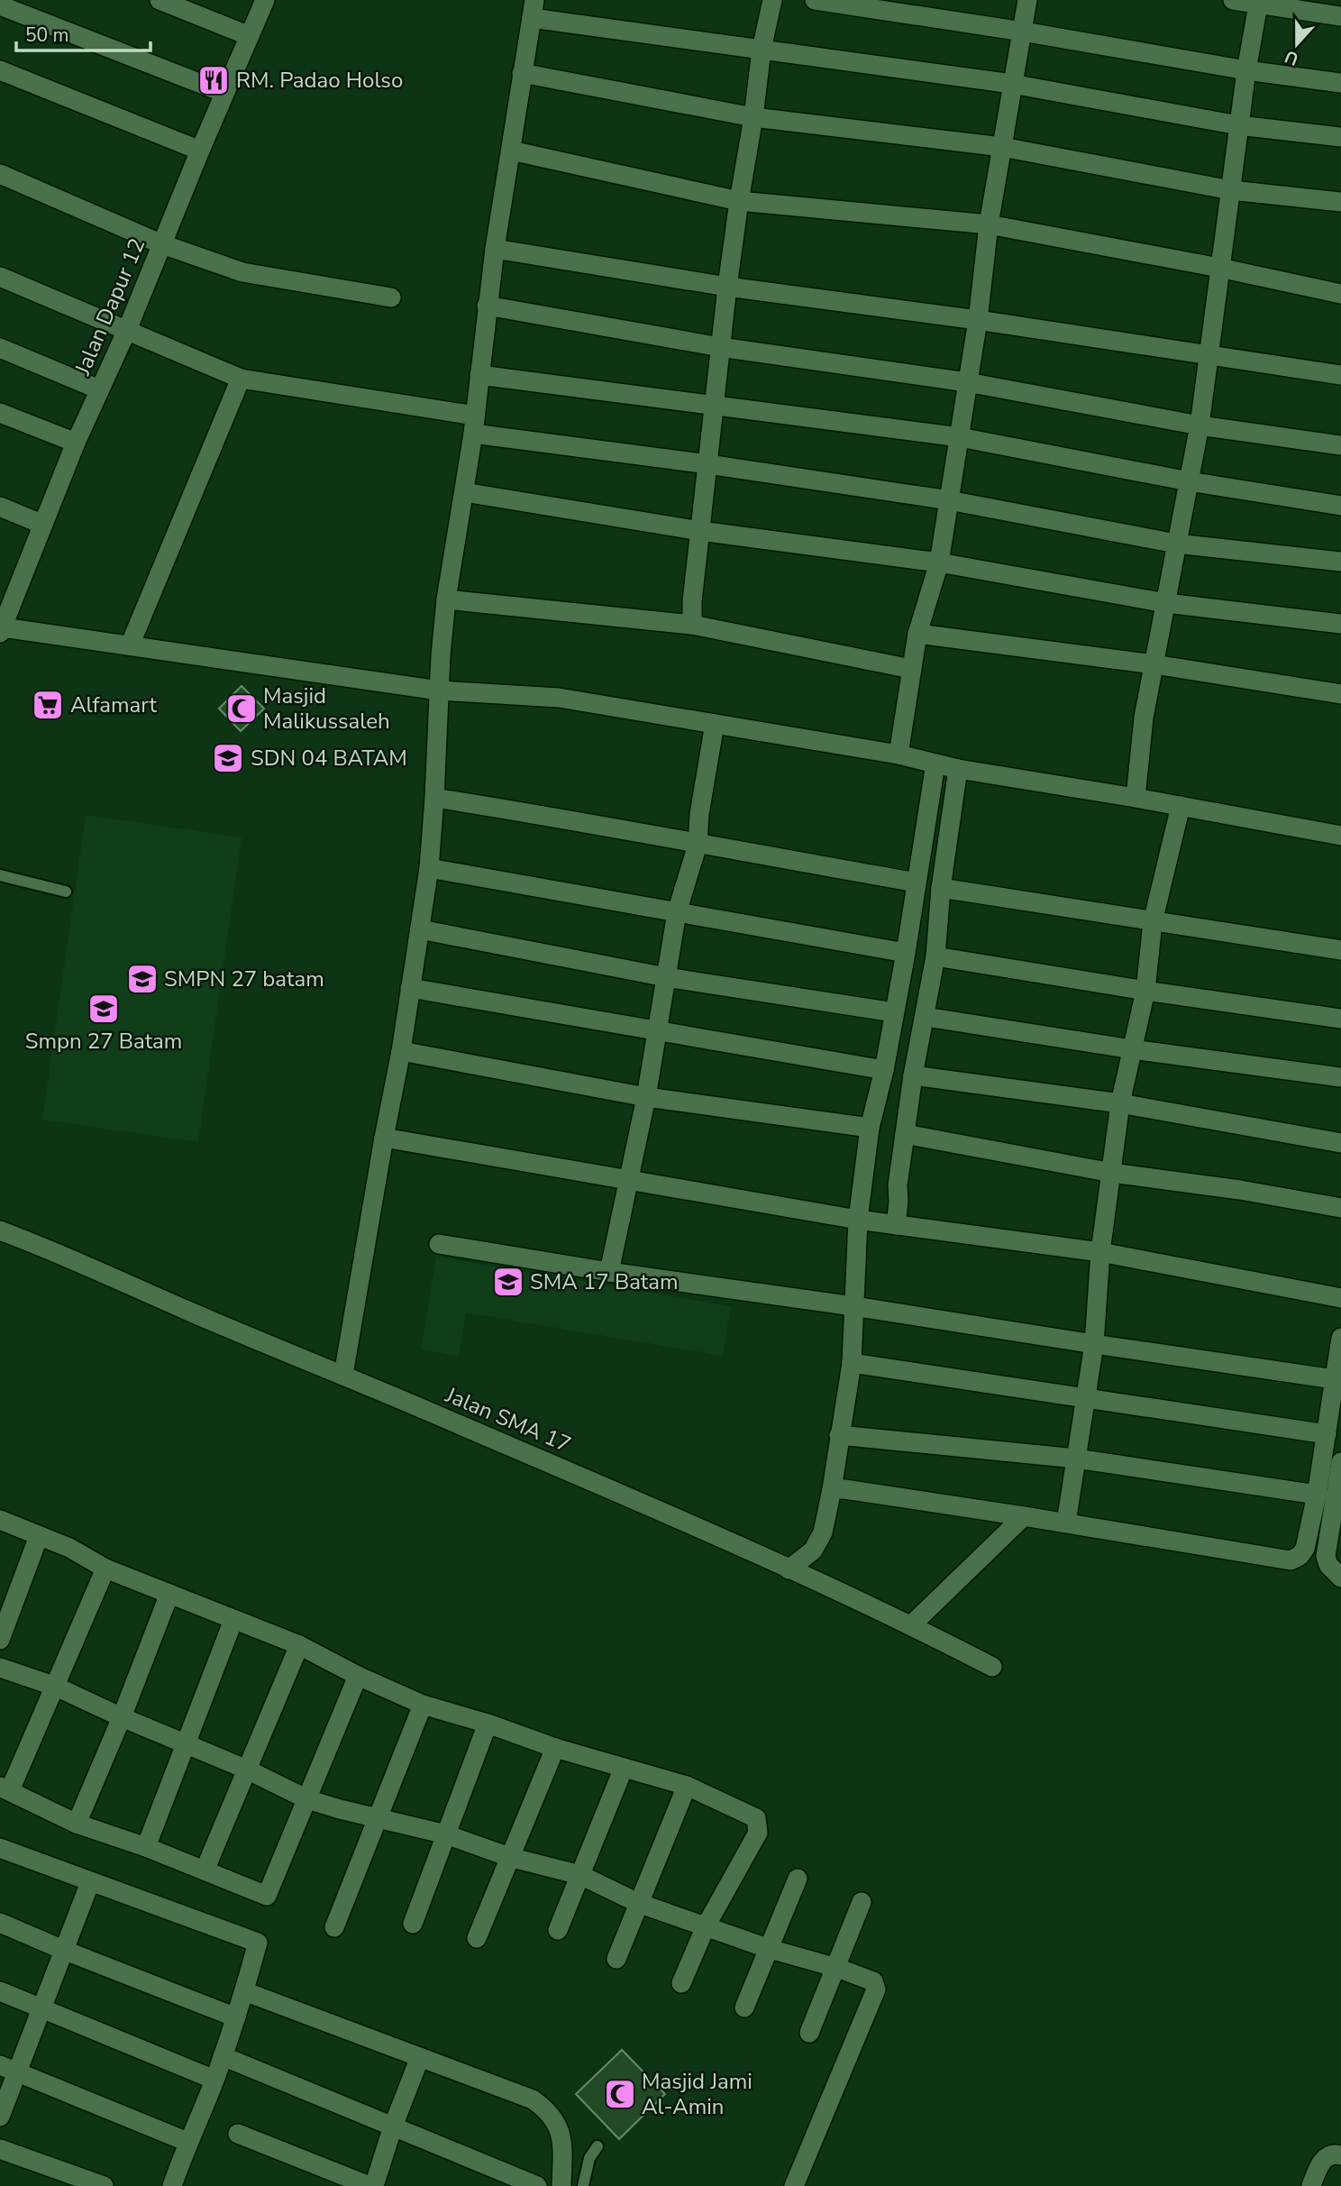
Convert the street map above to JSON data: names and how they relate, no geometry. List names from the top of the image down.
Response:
{
  "streets": {
    "street": ["Jalan Dapur 12", "Jalan SMA 17"]
  },
  "places": {
    "restaurant": ["RM. Padao Holso"],
    "supermarket": ["Alfamart"],
    "mosque": ["Masjid Malikussaleh", "Masjid Jami Al-Amin"],
    "school or university": [
      "SDN 04 BATAM",
      "SMPN 27 batam",
      "Smpn 27 Batam",
      "SMA 17 Batam"
    ]
  },
  "scale_bar": "50 m",
  "north": "bottom"
}
